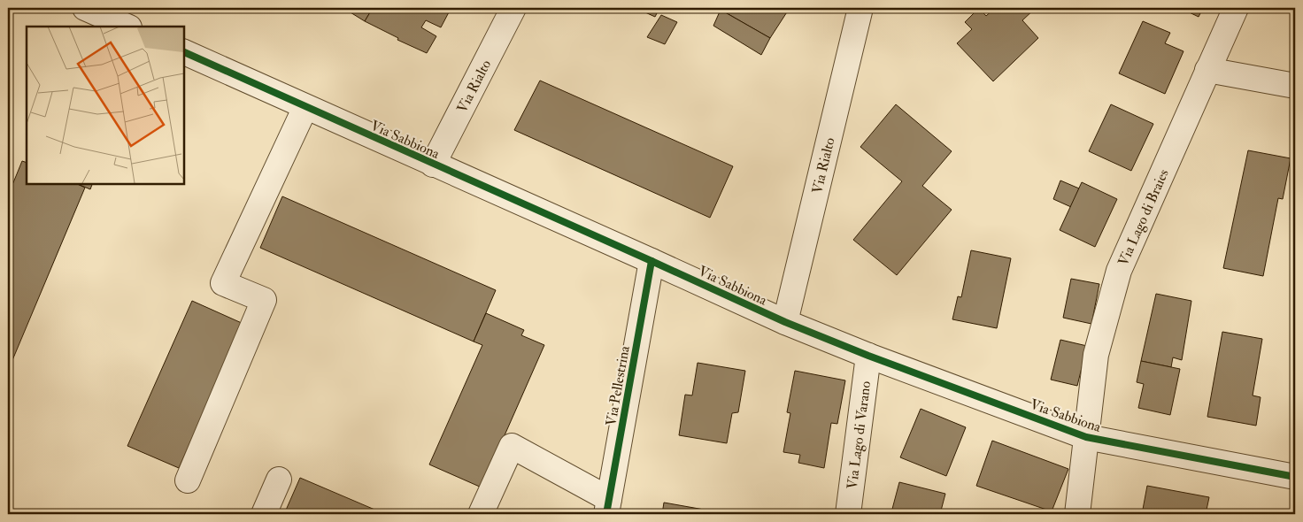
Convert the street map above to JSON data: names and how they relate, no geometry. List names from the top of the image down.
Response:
{
  "streets": {
    "street": [
      "Via Rialto",
      "Via Sabbiona",
      "Via Lago di Braies",
      "Via Pellestrina",
      "Via Lago di Varano"
    ]
  },
  "crossings": [
    ["Via Rialto", "Via Sabbiona"],
    ["Via Sabbiona", "Via Lago di Braies"],
    ["Via Sabbiona", "Via Pellestrina"],
    ["Via Sabbiona", "Via Lago di Varano"]
  ]
}
